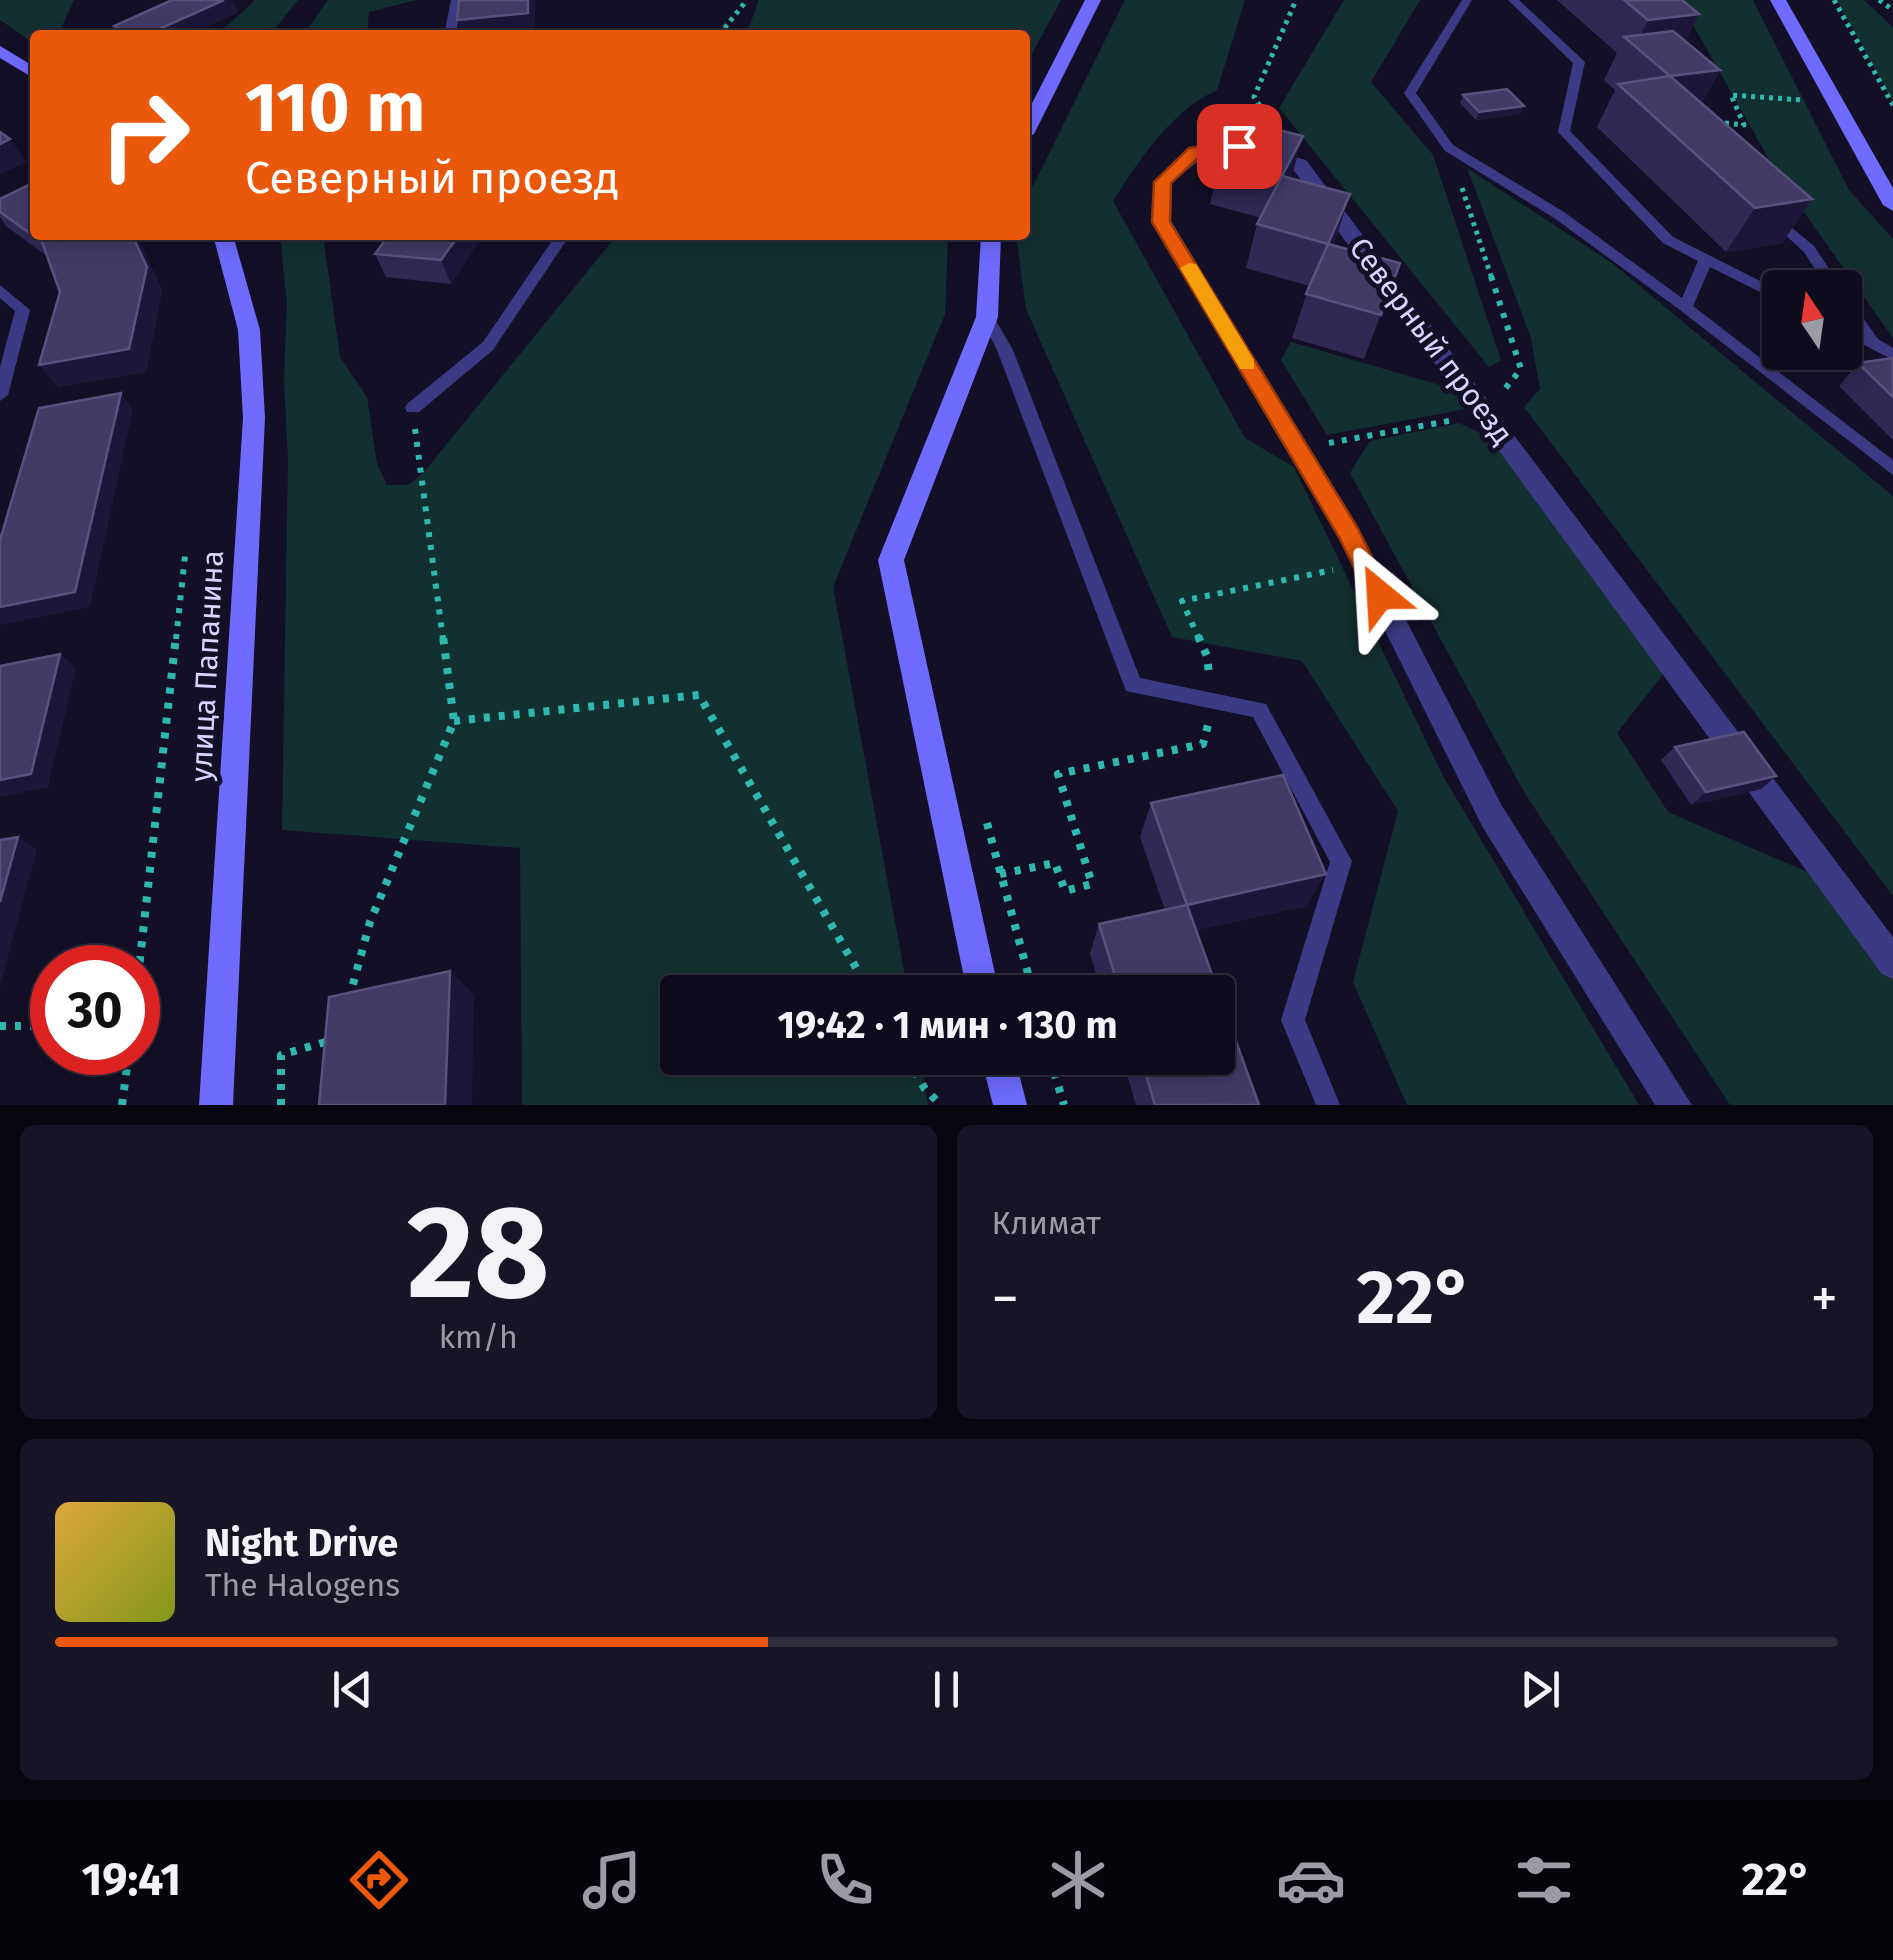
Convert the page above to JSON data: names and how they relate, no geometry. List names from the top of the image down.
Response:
{
  "streets": {
    "main road": ["улица Папанина"],
    "street": ["Северный проезд"]
  },
  "north": "top",
  "page": {
    "turn": ["110 m", "Северный проезд"],
    "limit": "30",
    "trip": "19:42 · 1 мин · 130 m",
    "tile": [
      ["28", "km/h"],
      "Климат"
    ],
    "heat": ["−", "22°", "+"],
    "song": ["Night Drive", "The Halogens"],
    "tabs": ["19:41", "22°"]
  }
}
